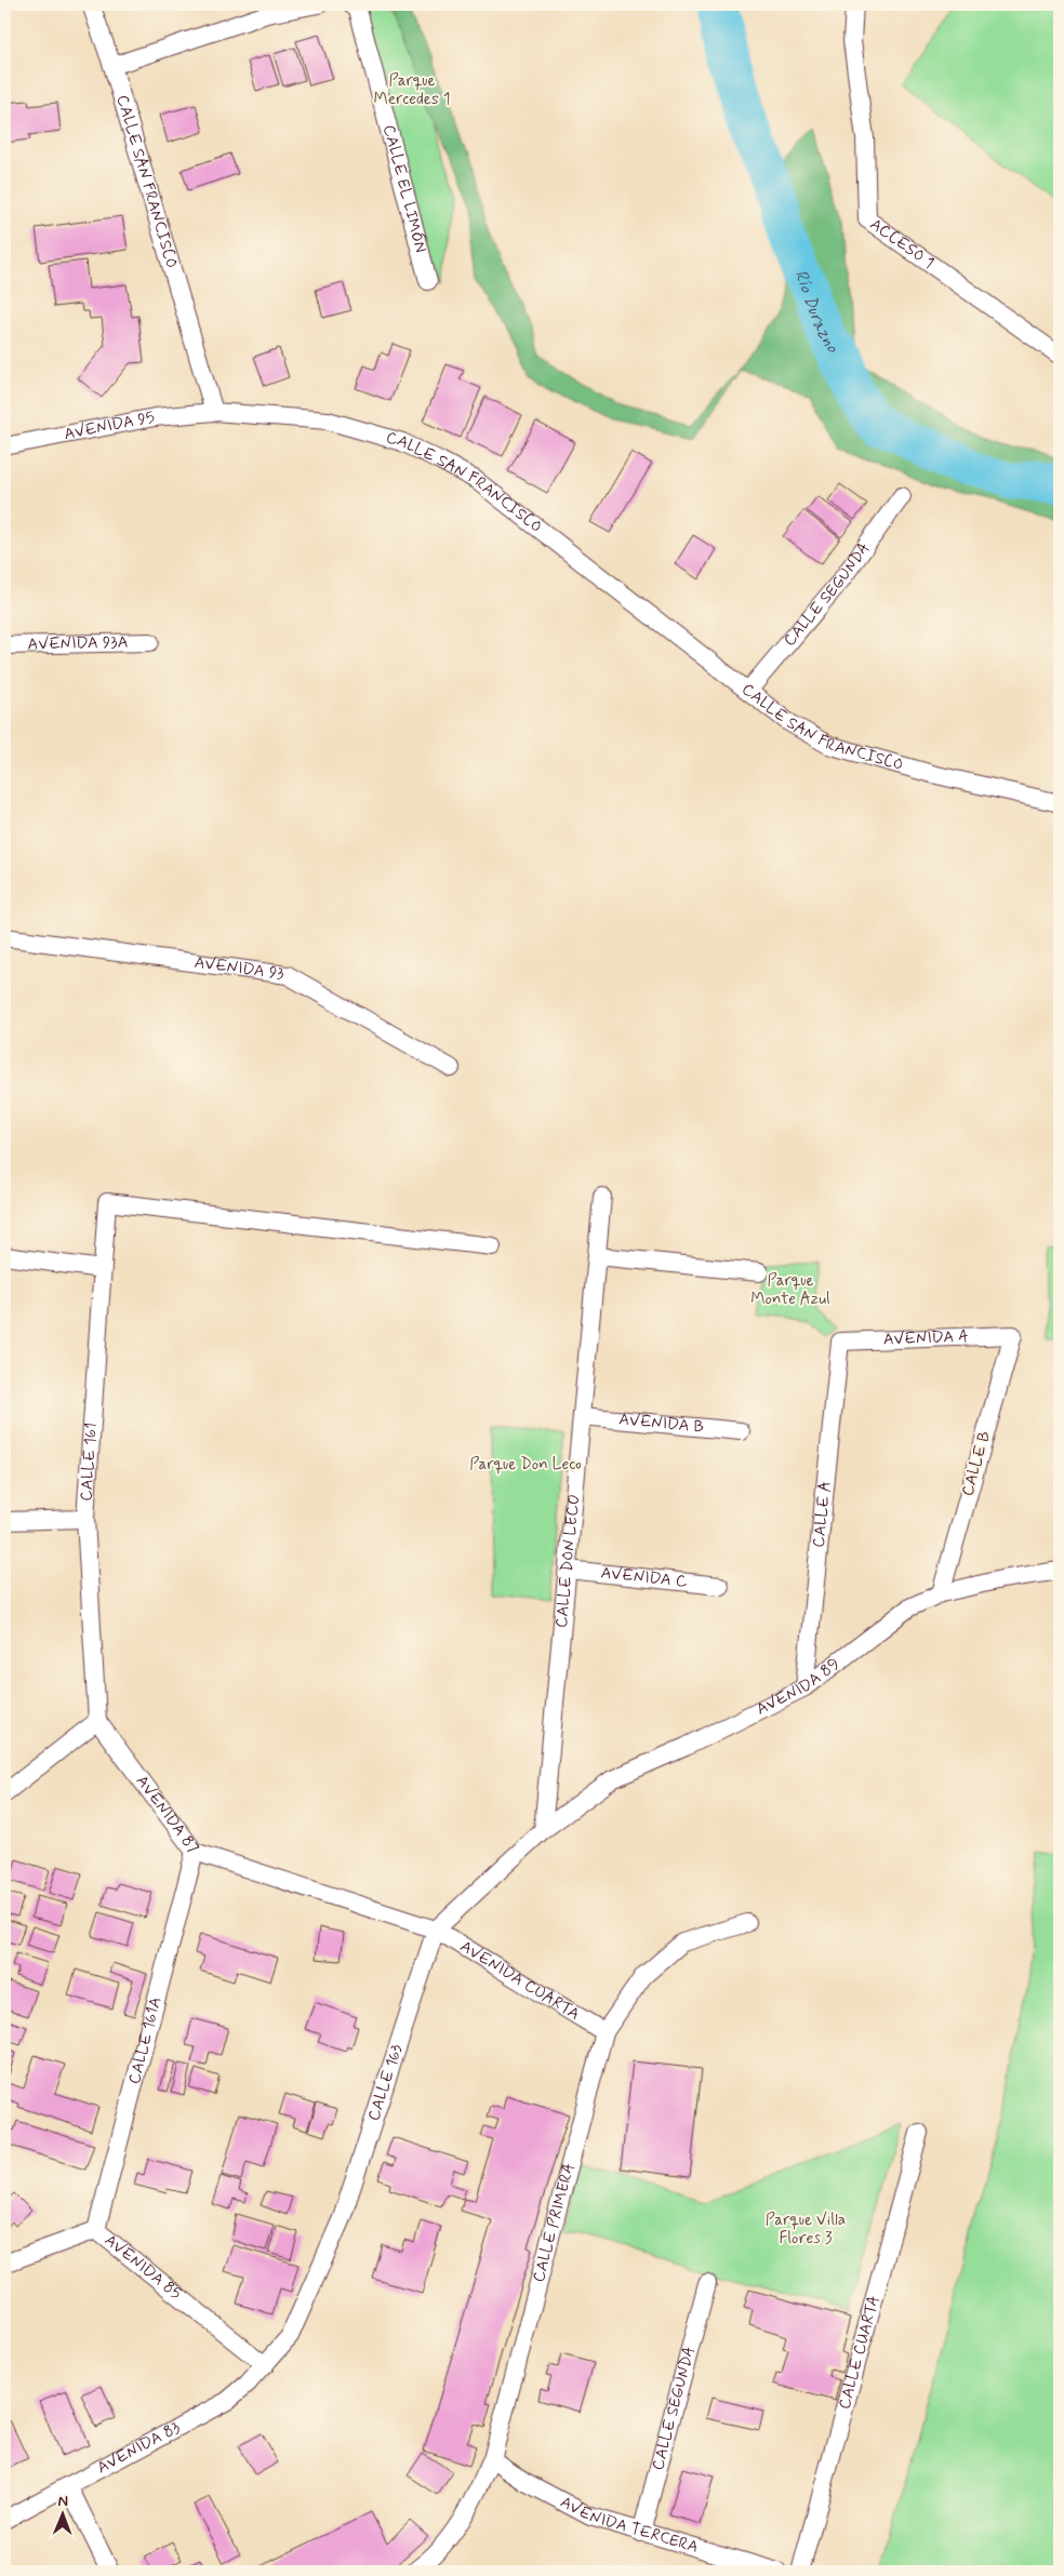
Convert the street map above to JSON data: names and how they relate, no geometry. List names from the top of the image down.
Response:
{
  "streets": {
    "street": [
      "CALLE SAN FRANCISCO",
      "CALLE EL LIMÓN",
      "ACCESO 1",
      "AVENIDA 95",
      "CALLE SEGUNDA",
      "AVENIDA 93A",
      "AVENIDA 93",
      "AVENIDA A",
      "AVENIDA B",
      "CALLE 161",
      "CALLE B",
      "CALLE A",
      "CALLE DON LECO",
      "AVENIDA C",
      "AVENIDA 89",
      "AVENIDA 87",
      "AVENIDA CUARTA",
      "CALLE 161A",
      "CALLE 163",
      "CALLE PRIMERA",
      "AVENIDA 85",
      "CALLE CUARTA",
      "AVENIDA 83",
      "AVENIDA TERCERA"
    ]
  },
  "crossings": [
    ["CALLE SAN FRANCISCO", "AVENIDA 95"],
    ["CALLE SAN FRANCISCO", "CALLE SEGUNDA"],
    ["CALLE SEGUNDA", "AVENIDA TERCERA"],
    ["AVENIDA A", "CALLE B"],
    ["AVENIDA A", "CALLE A"],
    ["AVENIDA B", "CALLE DON LECO"],
    ["CALLE 161", "AVENIDA 87"],
    ["CALLE B", "AVENIDA 89"],
    ["CALLE A", "AVENIDA 89"],
    ["CALLE DON LECO", "AVENIDA C"],
    ["CALLE DON LECO", "AVENIDA 89"],
    ["CALLE DON LECO", "CALLE 163"],
    ["AVENIDA 89", "CALLE 163"],
    ["AVENIDA 87", "AVENIDA CUARTA"],
    ["AVENIDA 87", "CALLE 161A"],
    ["AVENIDA 87", "CALLE 163"],
    ["AVENIDA CUARTA", "CALLE 163"],
    ["AVENIDA CUARTA", "CALLE PRIMERA"],
    ["CALLE 161A", "AVENIDA 85"],
    ["CALLE 163", "AVENIDA 85"],
    ["CALLE 163", "AVENIDA 83"],
    ["CALLE PRIMERA", "AVENIDA TERCERA"],
    ["AVENIDA 85", "AVENIDA 83"]
  ],
  "water": ["Río Durazno"],
  "parks": [
    "Parque Mercedes 1",
    "Parque Monte Azul",
    "Parque Don Leco",
    "Parque Villa Flores 3"
  ],
  "north": "top"
}
